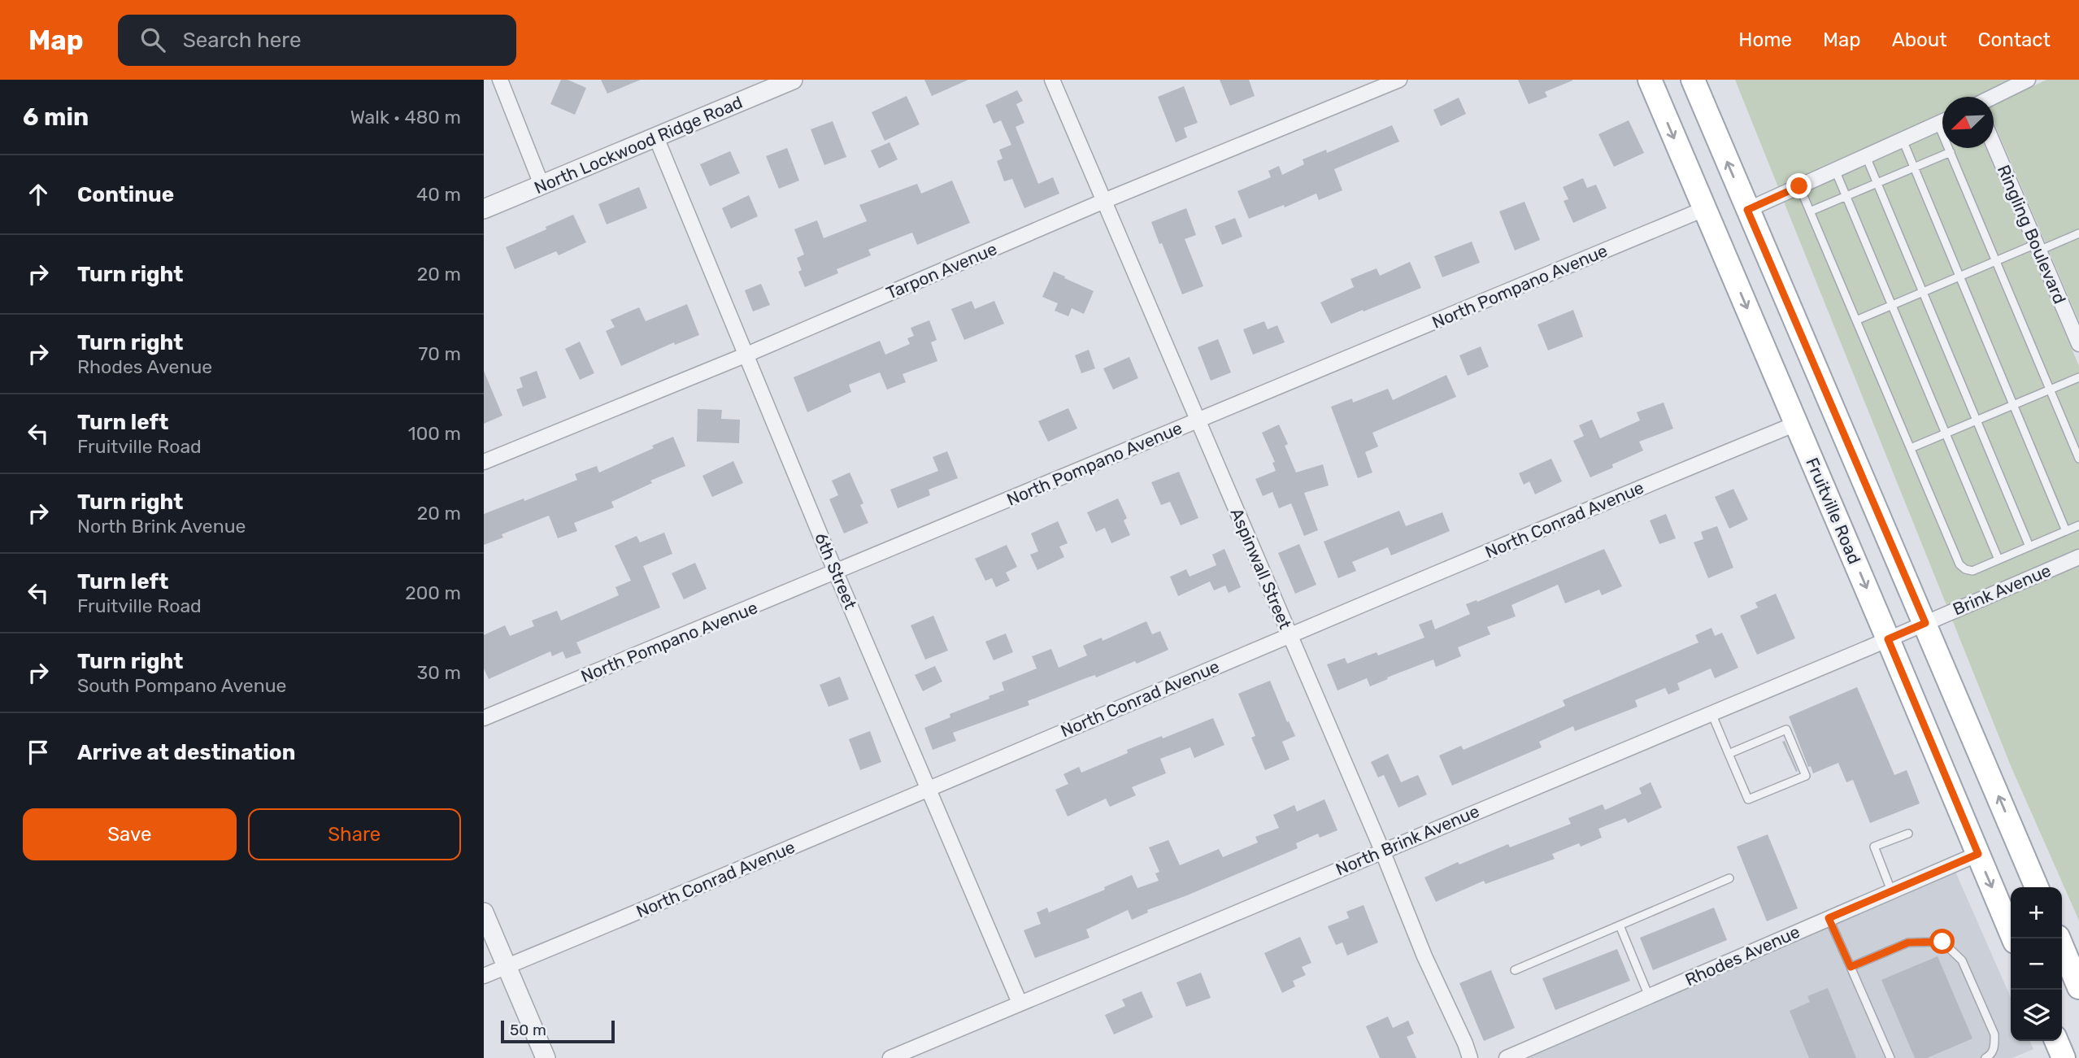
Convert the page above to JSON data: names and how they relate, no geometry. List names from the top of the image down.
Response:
{
  "streets": {
    "main road": ["Fruitville Road"],
    "street": [
      "North Lockwood Ridge Road",
      "Ringling Boulevard",
      "Tarpon Avenue",
      "North Pompano Avenue",
      "North Conrad Avenue",
      "Aspinwall Street",
      "6th Street",
      "Brink Avenue",
      "North Brink Avenue",
      "Rhodes Avenue"
    ]
  },
  "crossings": [
    ["North Lockwood Ridge Road", "6th Street"],
    ["Tarpon Avenue", "Aspinwall Street"],
    ["Tarpon Avenue", "6th Street"],
    ["North Pompano Avenue", "Fruitville Road"],
    ["North Pompano Avenue", "Aspinwall Street"],
    ["North Pompano Avenue", "6th Street"],
    ["Fruitville Road", "North Conrad Avenue"],
    ["Fruitville Road", "North Brink Avenue"],
    ["Fruitville Road", "Rhodes Avenue"],
    ["North Conrad Avenue", "Aspinwall Street"],
    ["North Conrad Avenue", "6th Street"],
    ["Aspinwall Street", "North Brink Avenue"],
    ["6th Street", "North Brink Avenue"],
    ["Brink Avenue", "North Brink Avenue"]
  ],
  "scale_bar": "50 m",
  "north": "bottom left",
  "page": {
    "header": "Map",
    "search": "Search here",
    "nav": [
      "Home",
      "Map",
      "About",
      "Contact"
    ],
    "heading": ["6 min", "Walk · 480 m"],
    "list": [
      ["Continue", "40 m"],
      ["Turn right", "20 m"],
      ["Turn right", "Rhodes Avenue", "70 m"],
      ["Turn left", "Fruitville Road", "100 m"],
      ["Turn right", "North Brink Avenue", "20 m"],
      ["Turn left", "Fruitville Road", "200 m"],
      ["Turn right", "South Pompano Avenue", "30 m"],
      "Arrive at destination"
    ],
    "buttons": ["Save", "Share"],
    "map_buttons": ["+", "−"],
    "scale": "50 m"
  }
}
